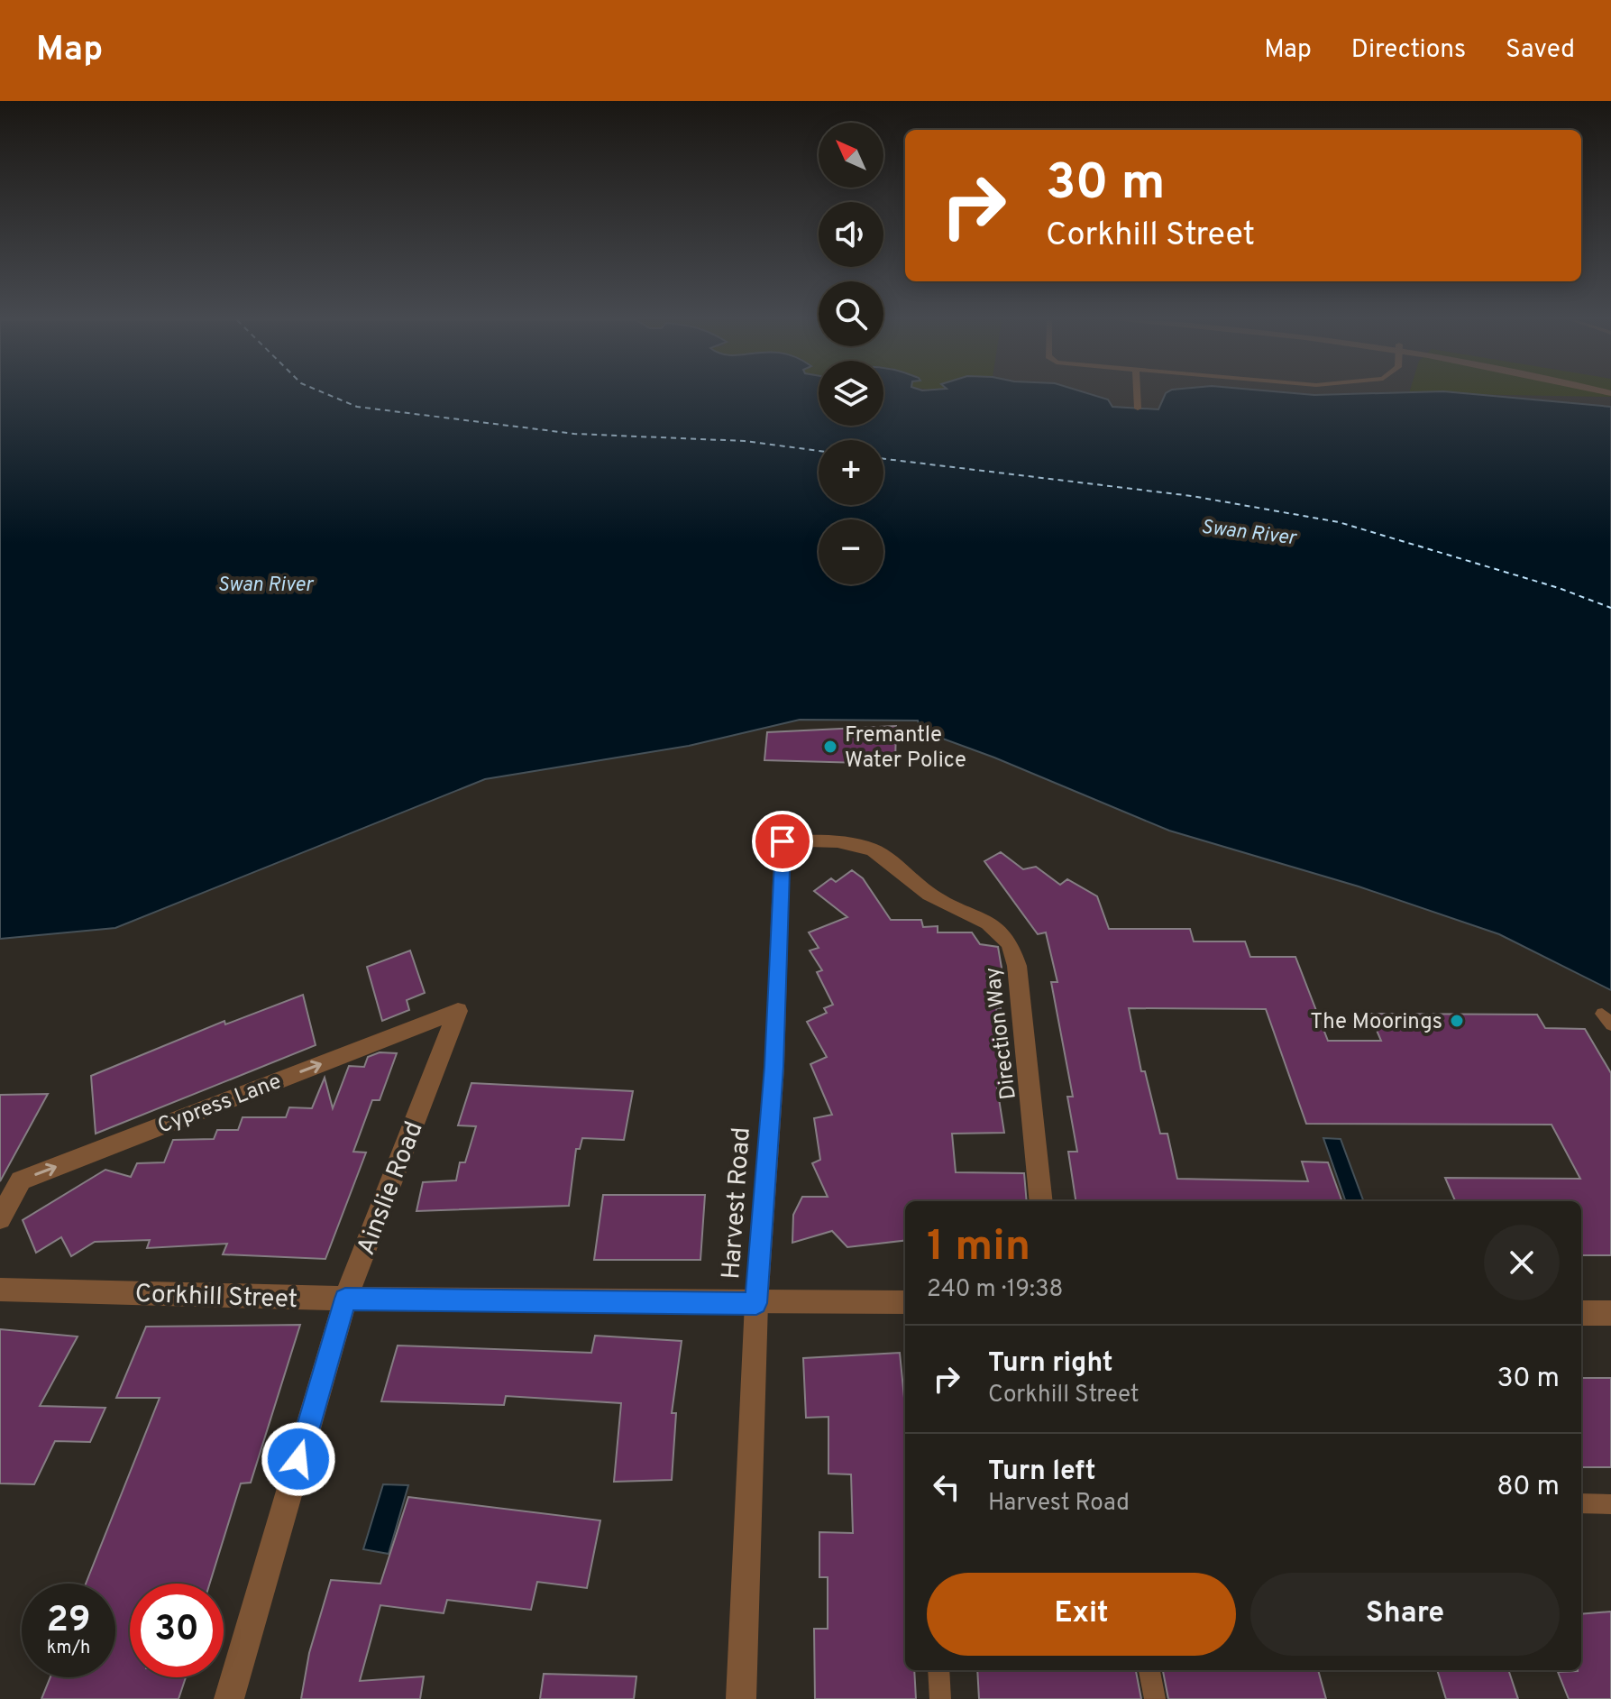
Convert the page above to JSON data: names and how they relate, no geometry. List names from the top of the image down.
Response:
{
  "streets": {
    "street": [
      "Direction Way",
      "Cypress Lane",
      "Ainslie Road",
      "Harvest Road",
      "Corkhill Street"
    ]
  },
  "crossings": [
    ["Direction Way", "Harvest Road"],
    ["Cypress Lane", "Ainslie Road"],
    ["Ainslie Road", "Corkhill Street"],
    ["Harvest Road", "Corkhill Street"]
  ],
  "one_way": ["Cypress Lane"],
  "water": ["Swan River"],
  "places": ["Fremantle Water Police", "The Moorings"],
  "north": "top left",
  "page": {
    "header": "Map",
    "nav": ["Map", "Directions", "Saved"],
    "map_buttons": ["+", "−"],
    "turn": ["30 m", "Corkhill Street"],
    "heading": ["1 min", "240 m · 19:38"],
    "list": [
      {
        "name": "Turn right",
        "note": "Corkhill Street",
        "value": "30 m"
      },
      {
        "name": "Turn left",
        "note": "Harvest Road",
        "value": "80 m"
      }
    ],
    "buttons": ["Exit", "Share"],
    "speed": "29 km/h",
    "limit": "30"
  }
}
